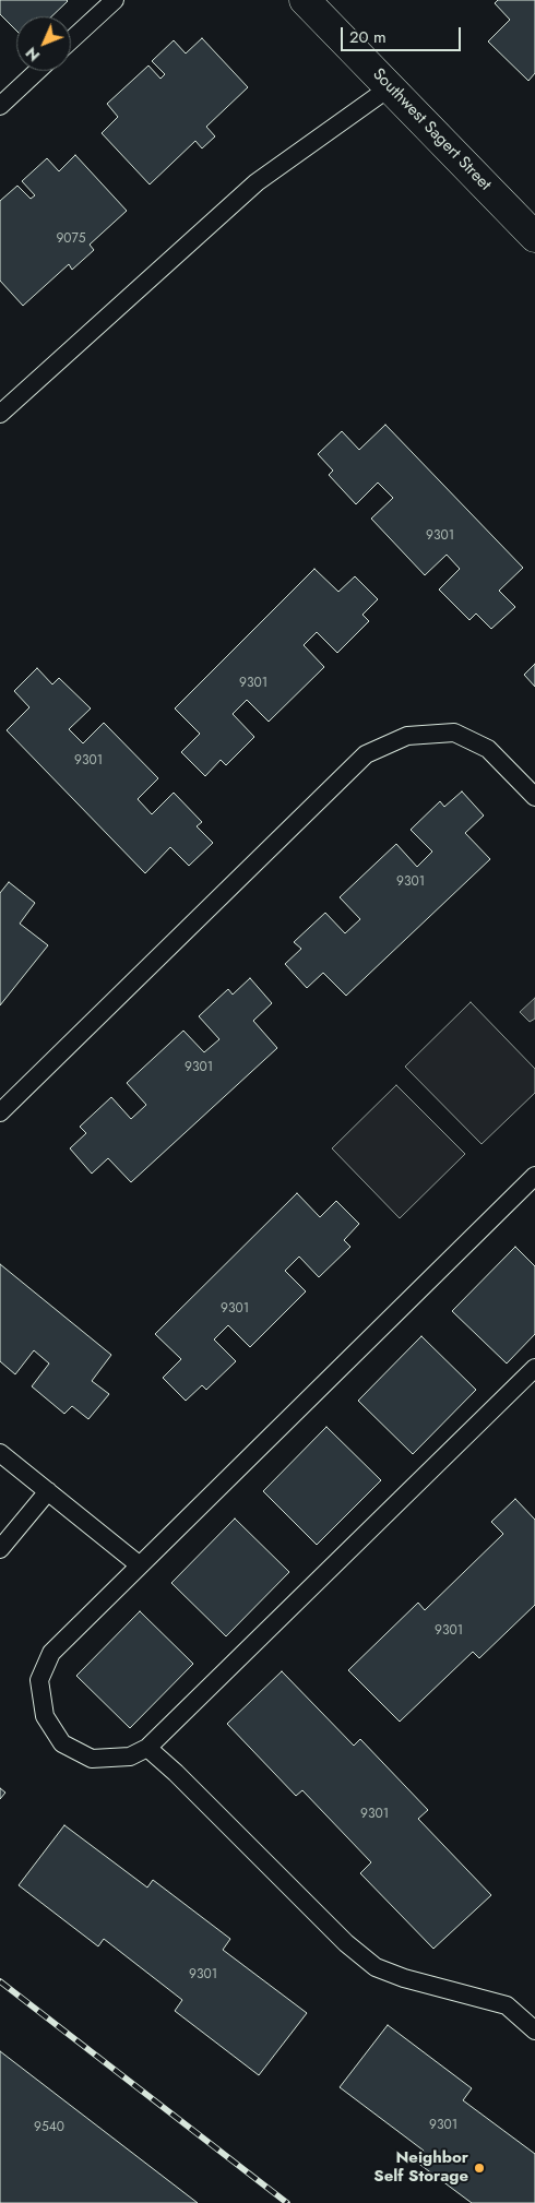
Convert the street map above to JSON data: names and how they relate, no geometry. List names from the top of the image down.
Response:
{
  "streets": {
    "street": ["Southwest Sagert Street"]
  },
  "places": ["Neighbor Self Storage"],
  "house_numbers": [
    "9075",
    "9301",
    "9301",
    "9301",
    "9301",
    "9301",
    "9301",
    "9301",
    "9301",
    "9301",
    "9301",
    "9540"
  ],
  "scale_bar": "20 m",
  "north": "bottom left"
}
